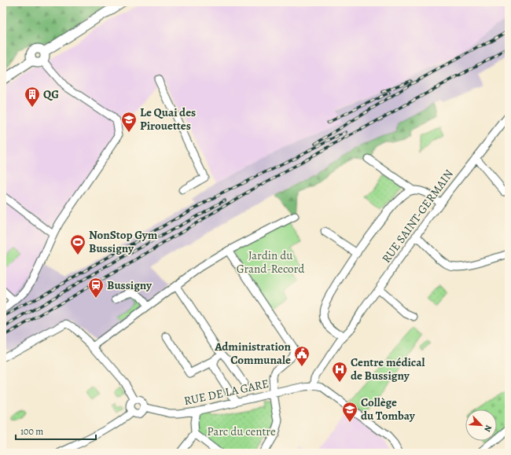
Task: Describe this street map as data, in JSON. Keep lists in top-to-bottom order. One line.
{"streets":{"street":["RUE SAINT-GERMAIN","RUE DE LA GARE"]},"crossings":[["RUE SAINT-GERMAIN","RUE DE LA GARE"]],"parks":["Jardin du Grand-Record","Parc du centre"],"places":{"building":["QG"],"school or university":["Le Quai des Pirouettes","Collège du Tombay"],"sports":["NonStop Gym Bussigny"],"station":["Bussigny"],"public building":["Administration Communale"],"hospital":["Centre médical de Bussigny"]},"scale_bar":"100 m","north":"bottom right"}
